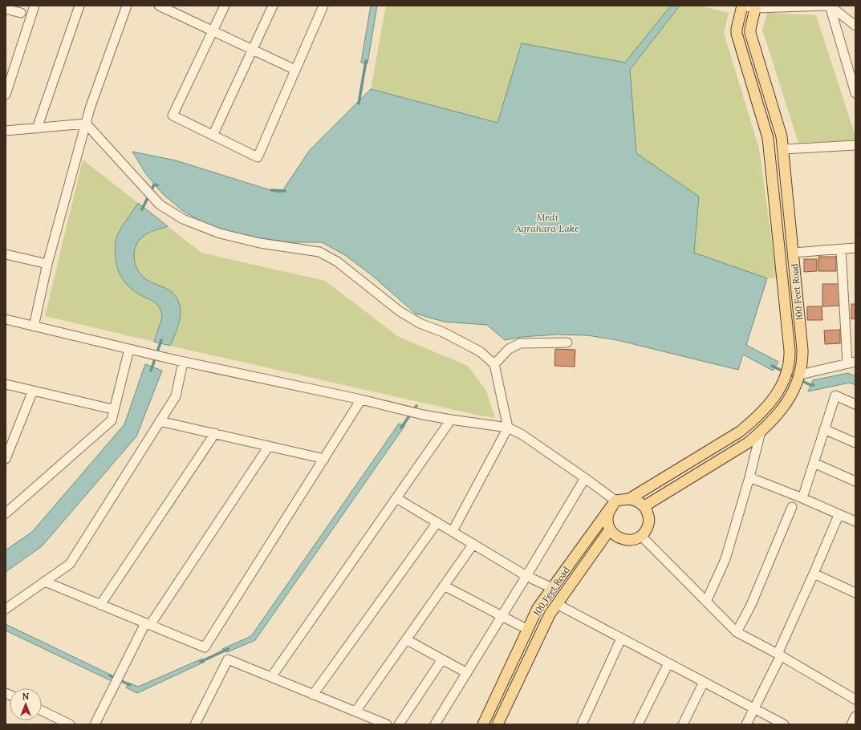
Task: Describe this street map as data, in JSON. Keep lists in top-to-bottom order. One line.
{"streets":{"main road":["100 Feet Road"]},"water":["Medi Agrahara Lake"],"north":"top"}
